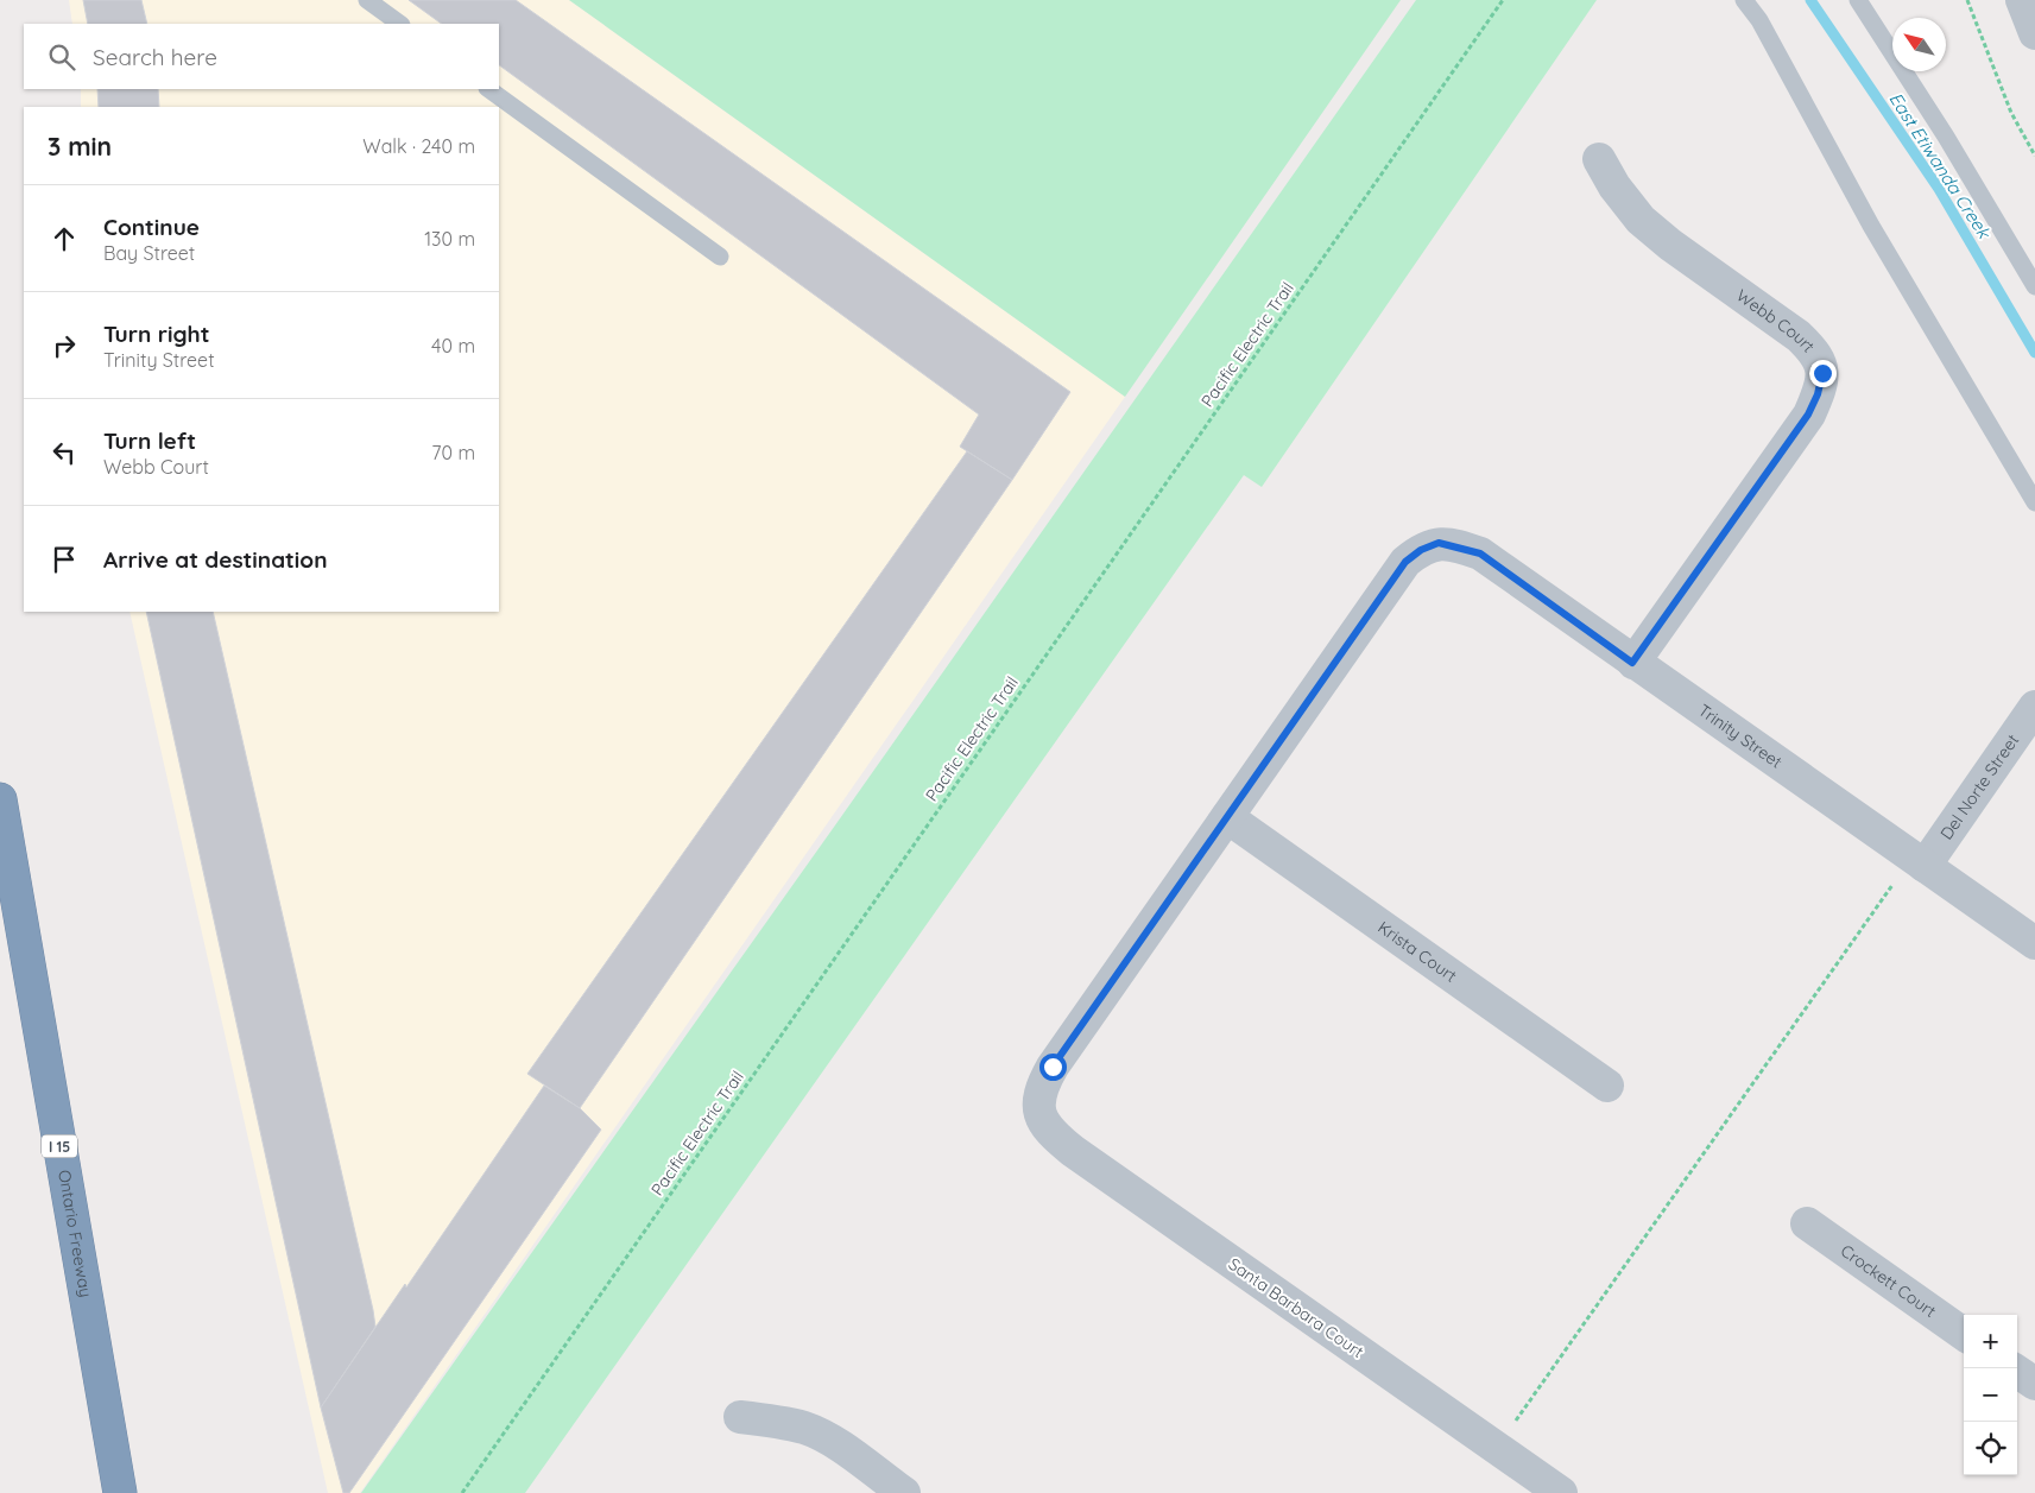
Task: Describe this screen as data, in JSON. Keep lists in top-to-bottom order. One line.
{"streets":{"highway":["I 15","Ontario Freeway"],"street":["Webb Court","Trinity Street","Del Norte Street","Krista Court","Crockett Court","Santa Barbara Court"],"path":["Pacific Electric Trail"]},"crossings":[["Webb Court","Trinity Street"],["Trinity Street","Del Norte Street"],["Trinity Street","Krista Court"],["Trinity Street","Santa Barbara Court"],["Krista Court","Santa Barbara Court"]],"water":["East Etiwanda Creek"],"north":"top left","page":{"search":"Search here","heading":["3 min","Walk · 240 m"],"list":[["Continue","Bay Street","130 m"],["Turn right","Trinity Street","40 m"],["Turn left","Webb Court","70 m"],"Arrive at destination"],"map_buttons":["+","−"]}}
